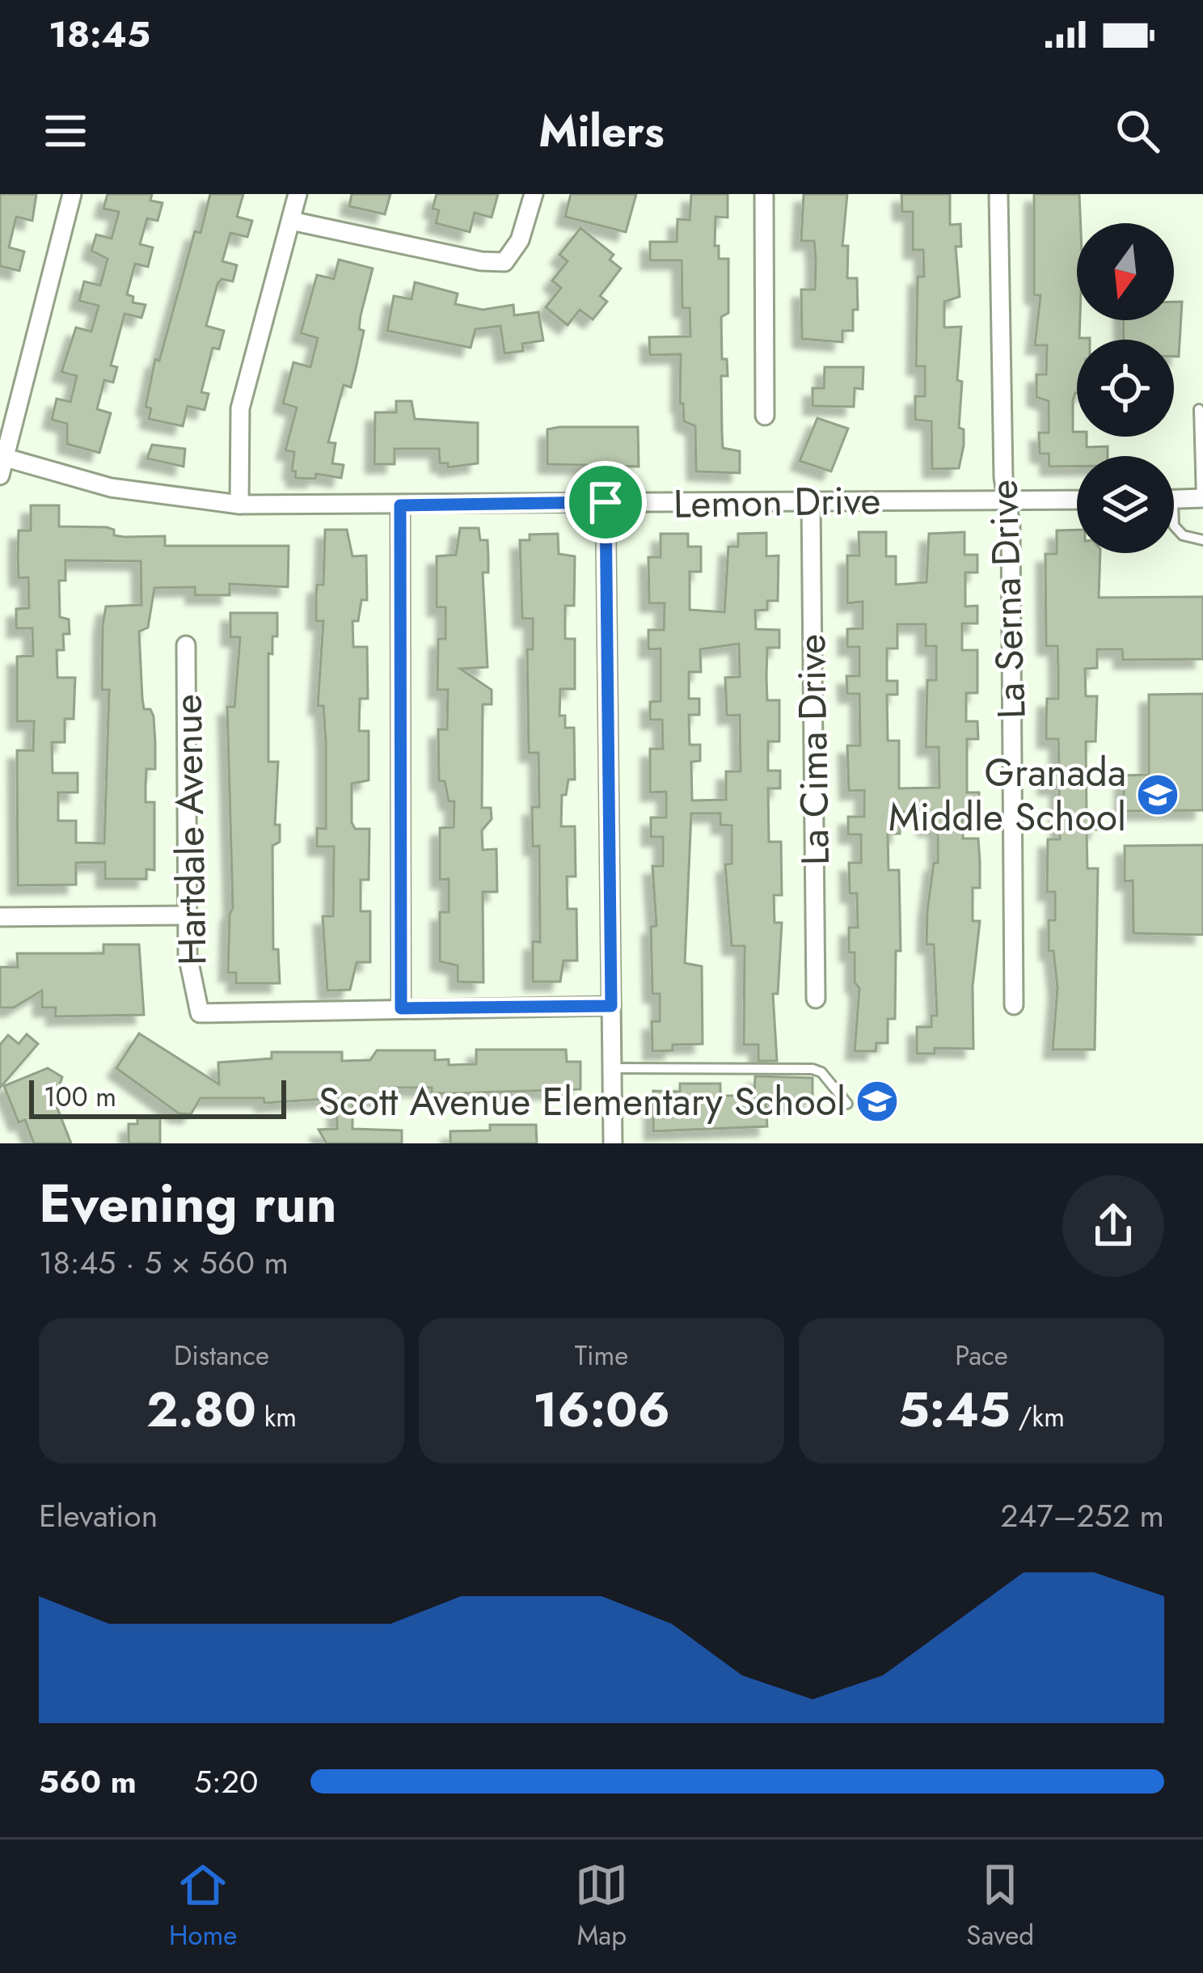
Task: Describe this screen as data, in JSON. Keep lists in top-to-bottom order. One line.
{"streets":{"street":["Lemon Drive","La Serna Drive","La Cima Drive","Hartdale Avenue"]},"crossings":[["Lemon Drive","La Serna Drive"],["Lemon Drive","La Cima Drive"]],"places":{"school or university":["Granada Middle School","Scott Avenue Elementary School"]},"scale_bar":"100 m","north":"bottom","page":{"status":"18:45","header":"Milers","scale":"100 m","heading":["Evening run","18:45 · 5 × 560 m"],"stats":[["Distance","2.80 km"],["Time","16:06"],["Pace","5:45 /km"]],"chart":["Elevation","247–252 m"],"list":[{"name":"560 m","note":"5:20"}],"tabs":["Home","Map","Saved"]}}
